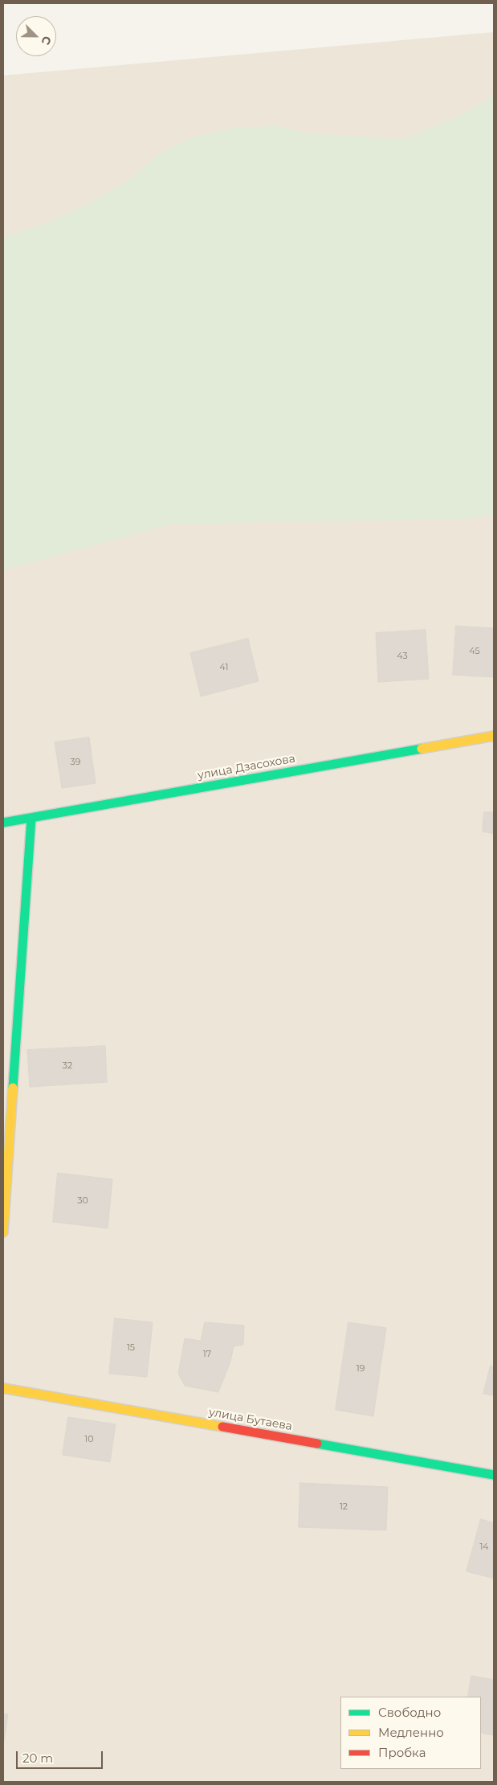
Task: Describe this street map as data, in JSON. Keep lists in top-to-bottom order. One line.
{"streets":{"street":["улица Дзасохова","улица Бутаева"]},"house_numbers":["45","43","41","39","32","30","15","17","19","10","12","14"],"legend":["Свободно","Медленно","Пробка"],"scale_bar":"20 m","north":"bottom right"}
